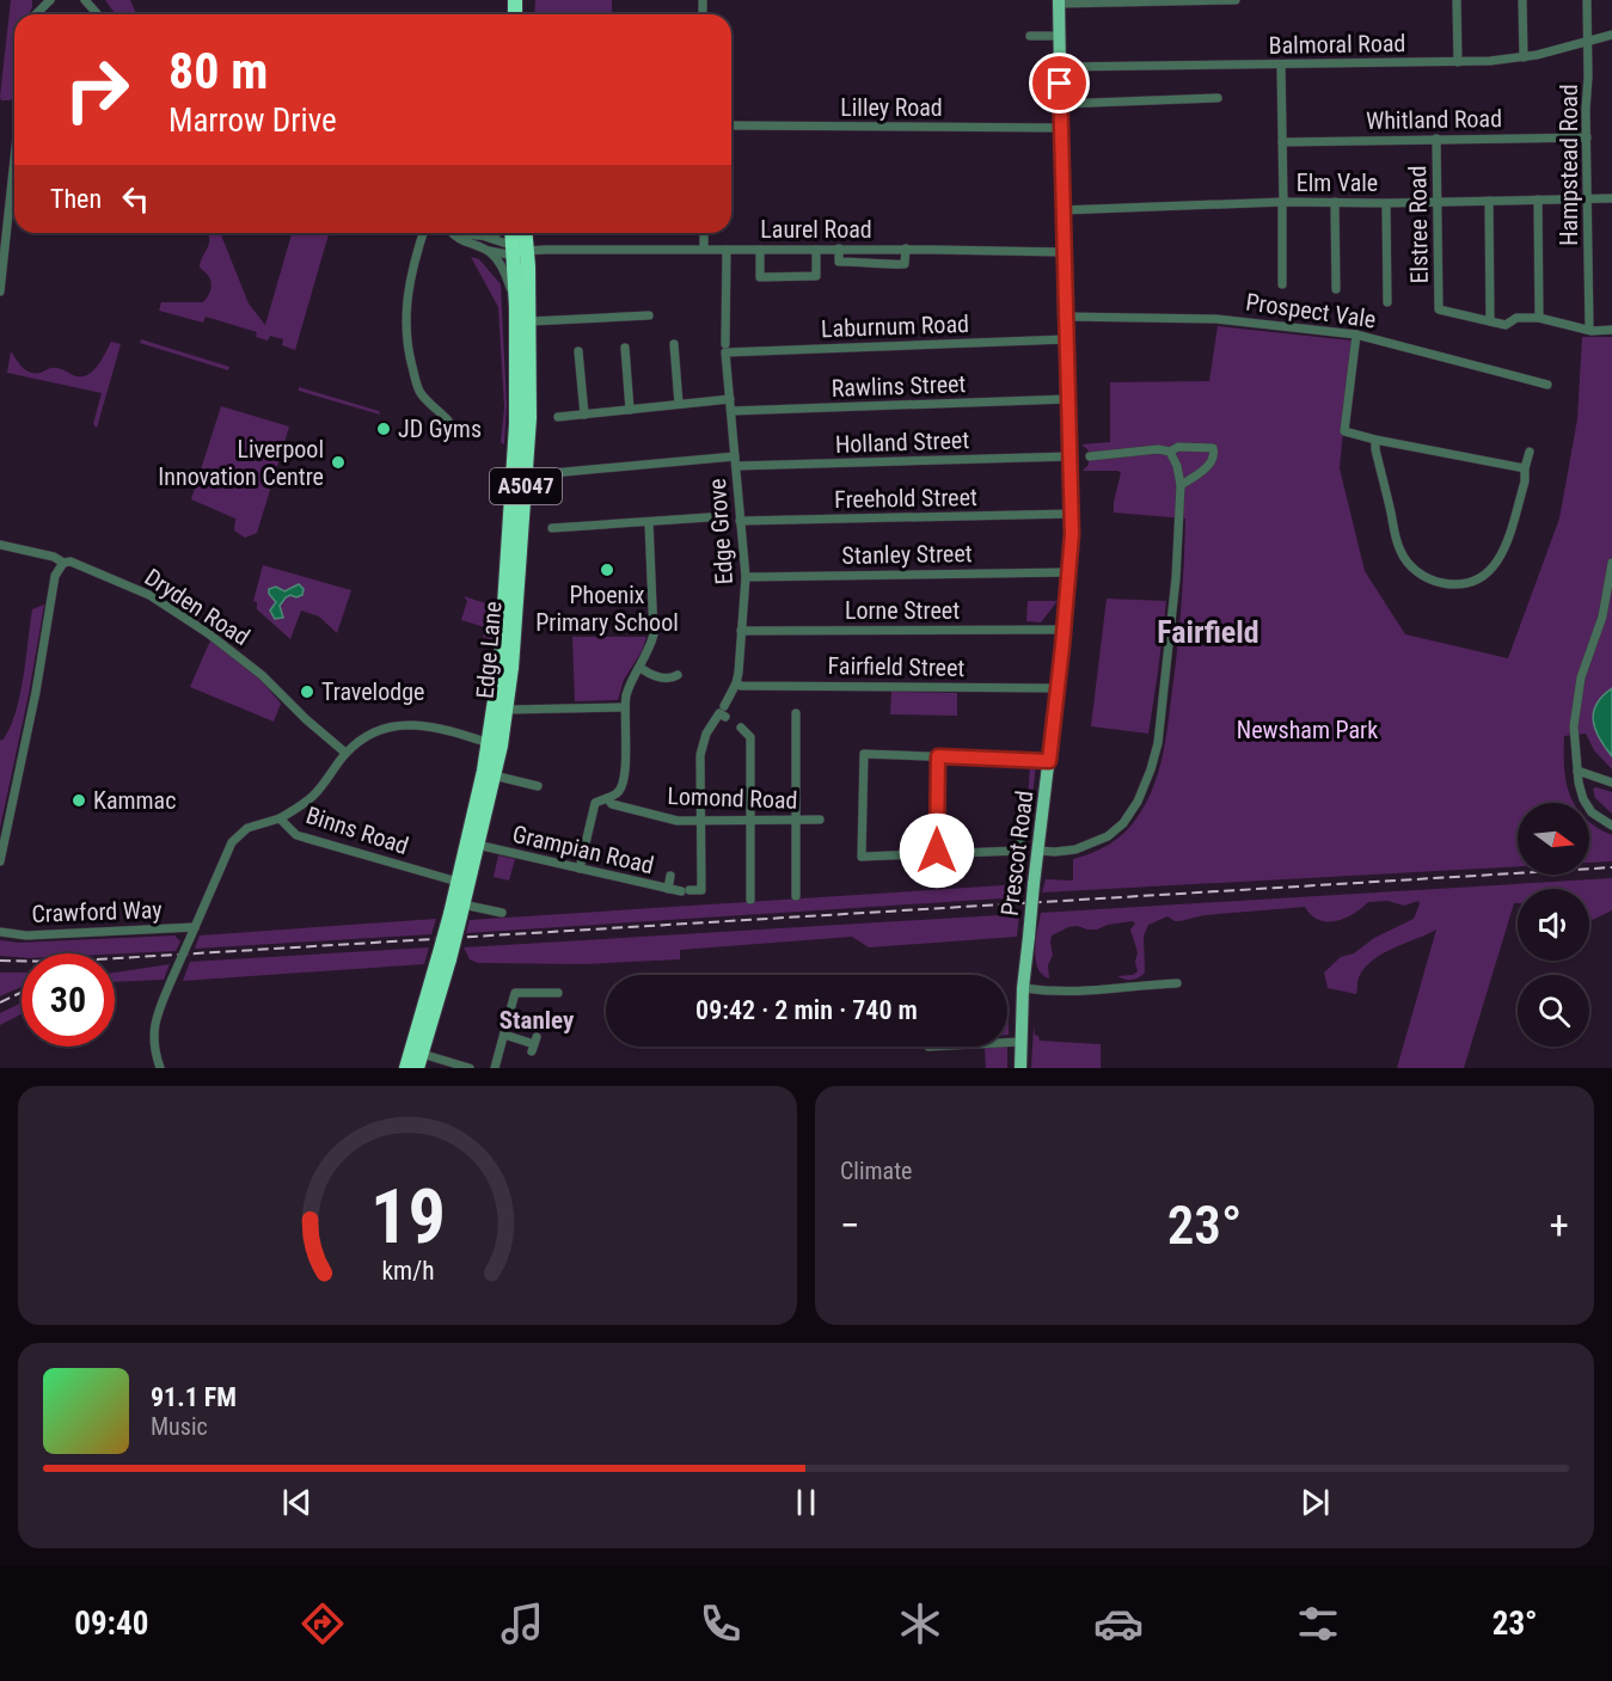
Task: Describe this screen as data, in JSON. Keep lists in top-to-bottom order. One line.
{"streets":{"highway":["A5047","Edge Lane"],"main road":["Prescot Road"],"street":["Balmoral Road","Lilley Road","Whitland Road","Hampstead Road","Elm Vale","Elstree Road","Laurel Road","Prospect Vale","Laburnum Road","Rawlins Street","Holland Street","Freehold Street","Edge Grove","Stanley Street","Dryden Road","Lorne Street","Fairfield Street","Lomond Road","Binns Road","Grampian Road","Crawford Way"]},"crossings":[["Balmoral Road","Hampstead Road"],["Balmoral Road","Prescot Road"],["Lilley Road","Prescot Road"],["Whitland Road","Hampstead Road"],["Whitland Road","Elstree Road"],["Hampstead Road","Elm Vale"],["Elm Vale","Elstree Road"],["Elm Vale","Prescot Road"],["Laurel Road","Edge Grove"],["Laurel Road","Edge Lane"],["Laurel Road","Prescot Road"],["Prospect Vale","Prescot Road"],["Laburnum Road","Edge Grove"],["Laburnum Road","Prescot Road"],["Rawlins Street","Edge Grove"],["Rawlins Street","Prescot Road"],["Holland Street","Edge Grove"],["Holland Street","Prescot Road"],["Freehold Street","Edge Grove"],["Freehold Street","Prescot Road"],["Edge Grove","Stanley Street"],["Edge Grove","Lorne Street"],["Edge Grove","Fairfield Street"],["Stanley Street","Prescot Road"],["Lorne Street","Prescot Road"],["Edge Lane","Binns Road"],["Edge Lane","Grampian Road"],["Fairfield Street","Prescot Road"],["Lomond Road","Grampian Road"],["Binns Road","Crawford Way"]],"districts":["Fairfield","Stanley"],"parks":["Newsham Park"],"places":["JD Gyms","Liverpool Innovation Centre","Phoenix Primary School","Travelodge","Kammac"],"north":"right","page":{"turn":["80 m","Marrow Drive"],"then":"Then","limit":"30","trip":"09:42 · 2 min · 740 m","tile":"Climate","heat":["−","23°","+"],"song":["91.1 FM","Music"],"tabs":["09:40","23°"],"gauge":["19","km/h"]}}
